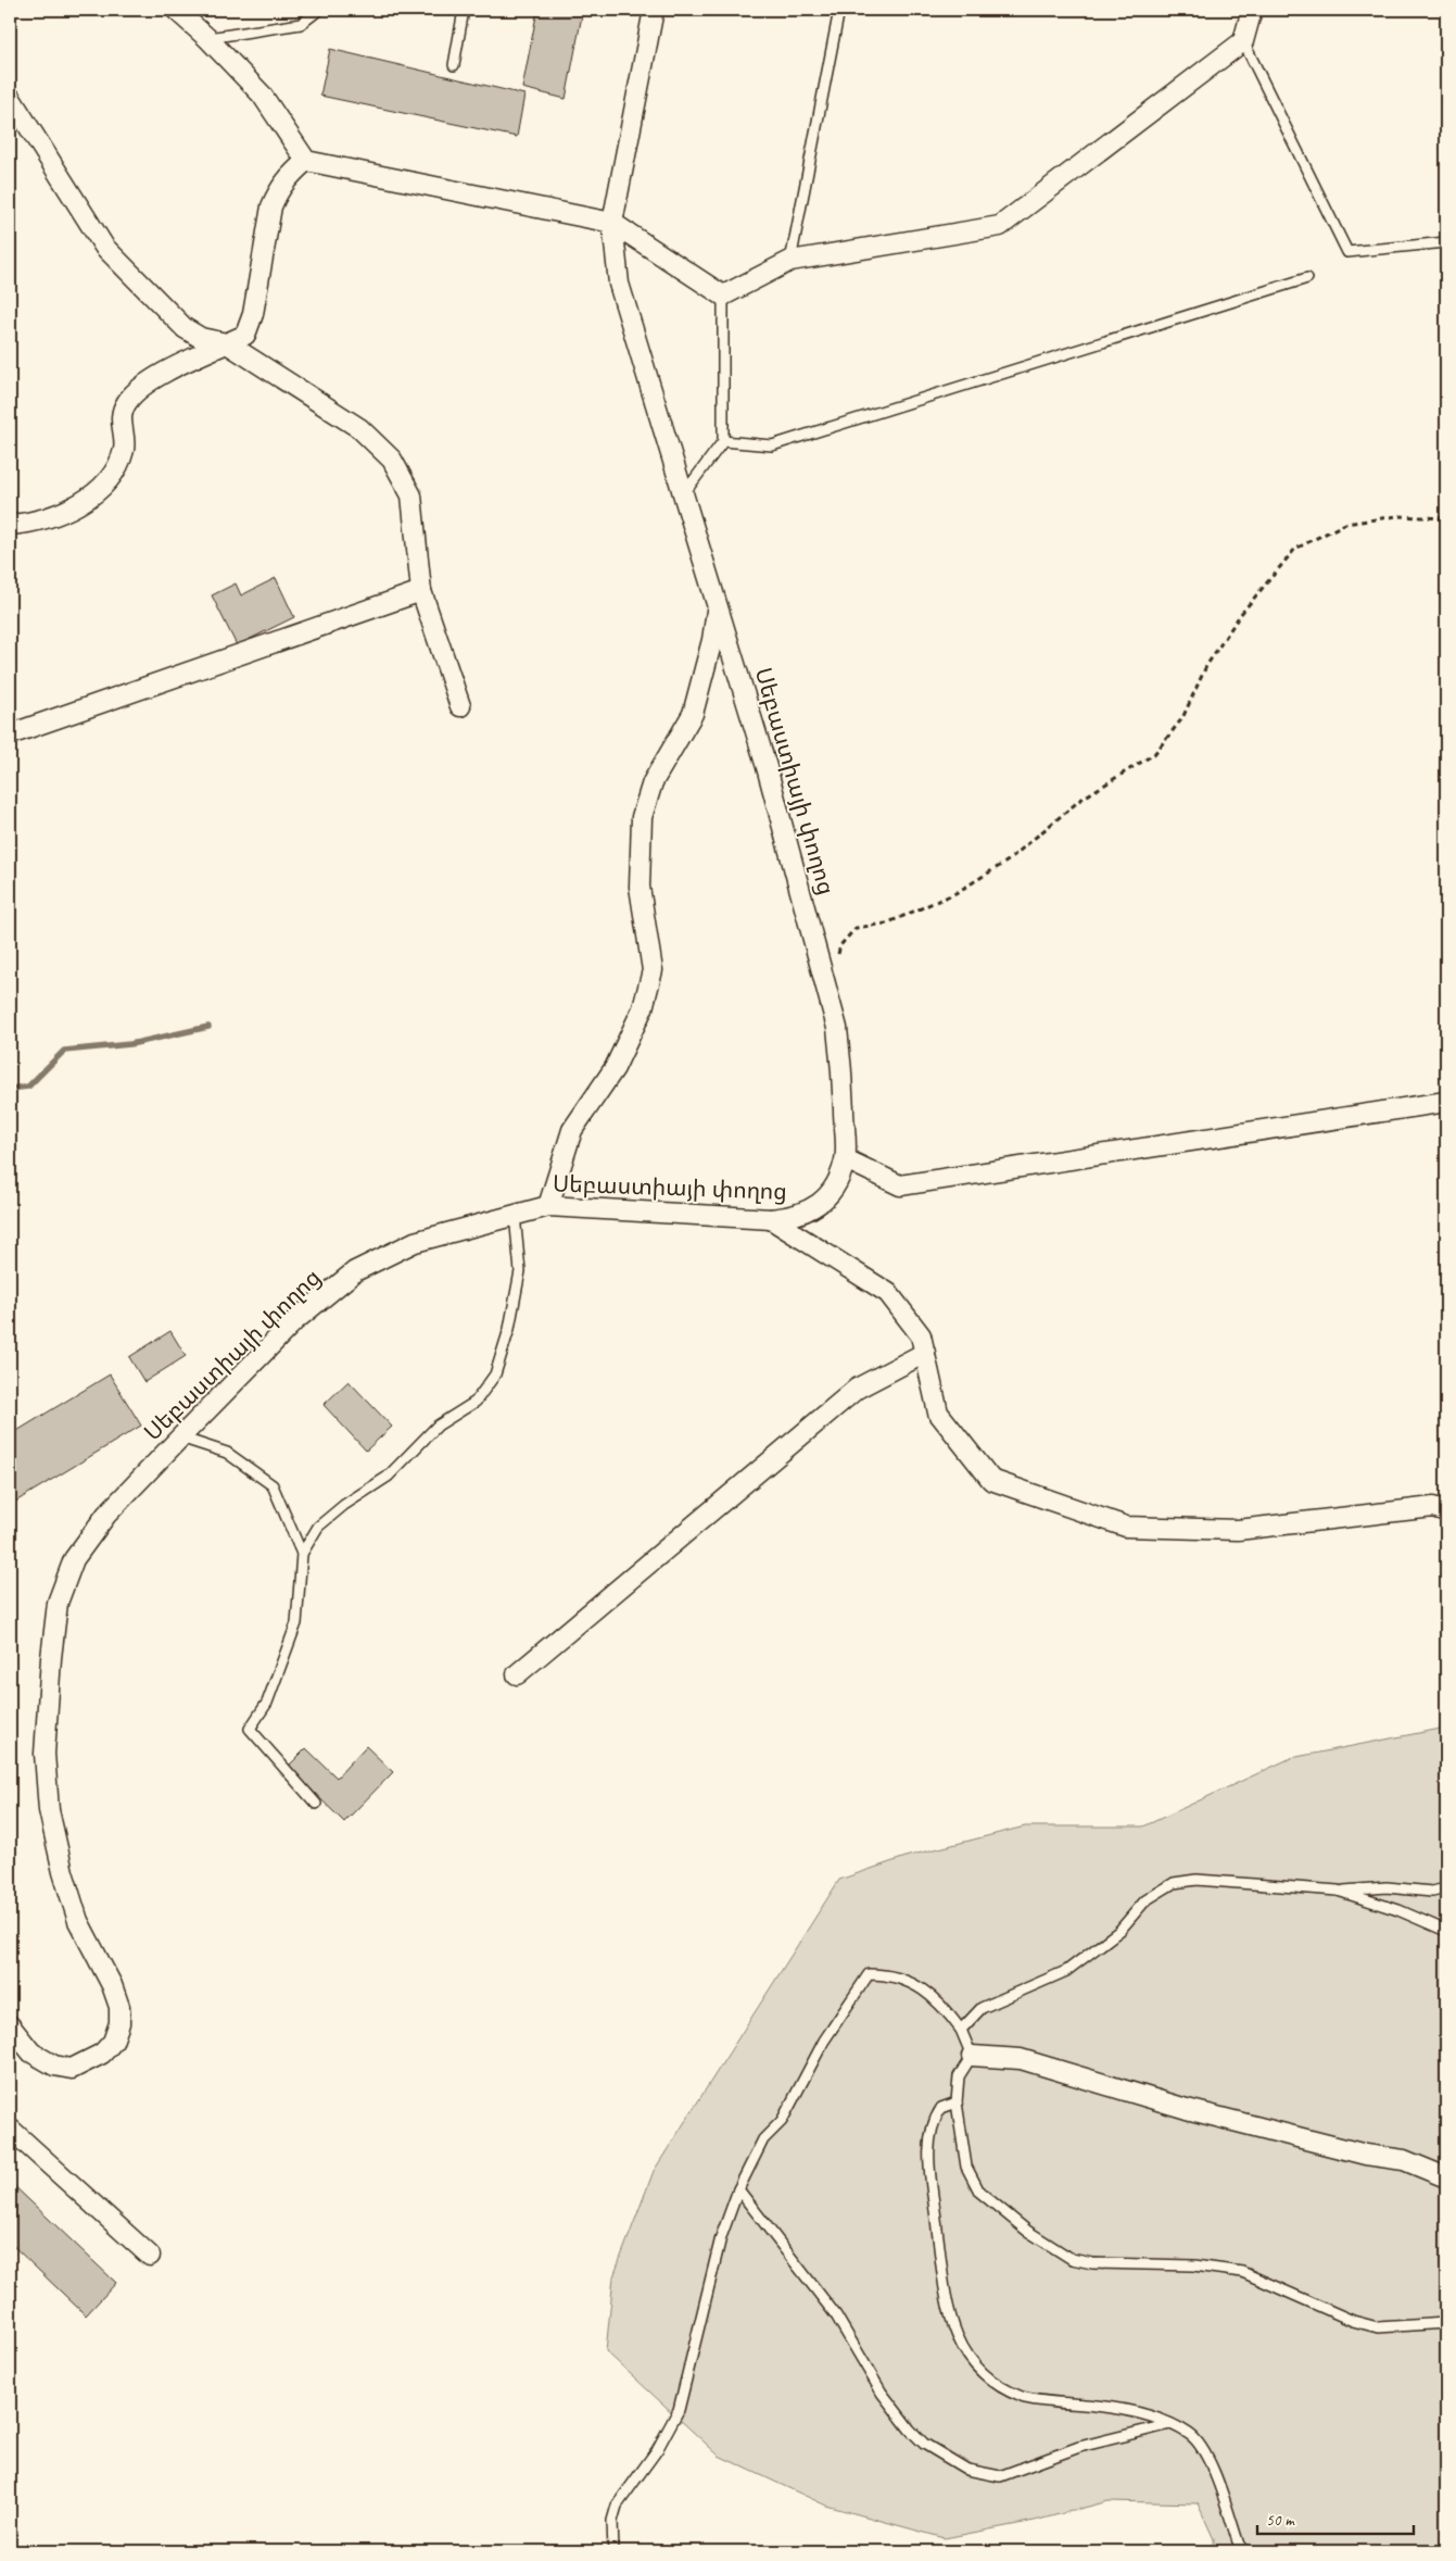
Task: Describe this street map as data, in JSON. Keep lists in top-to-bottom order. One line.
{"streets":{"street":["Սեբաստիայի փողոց"]},"scale_bar":"50 m"}
